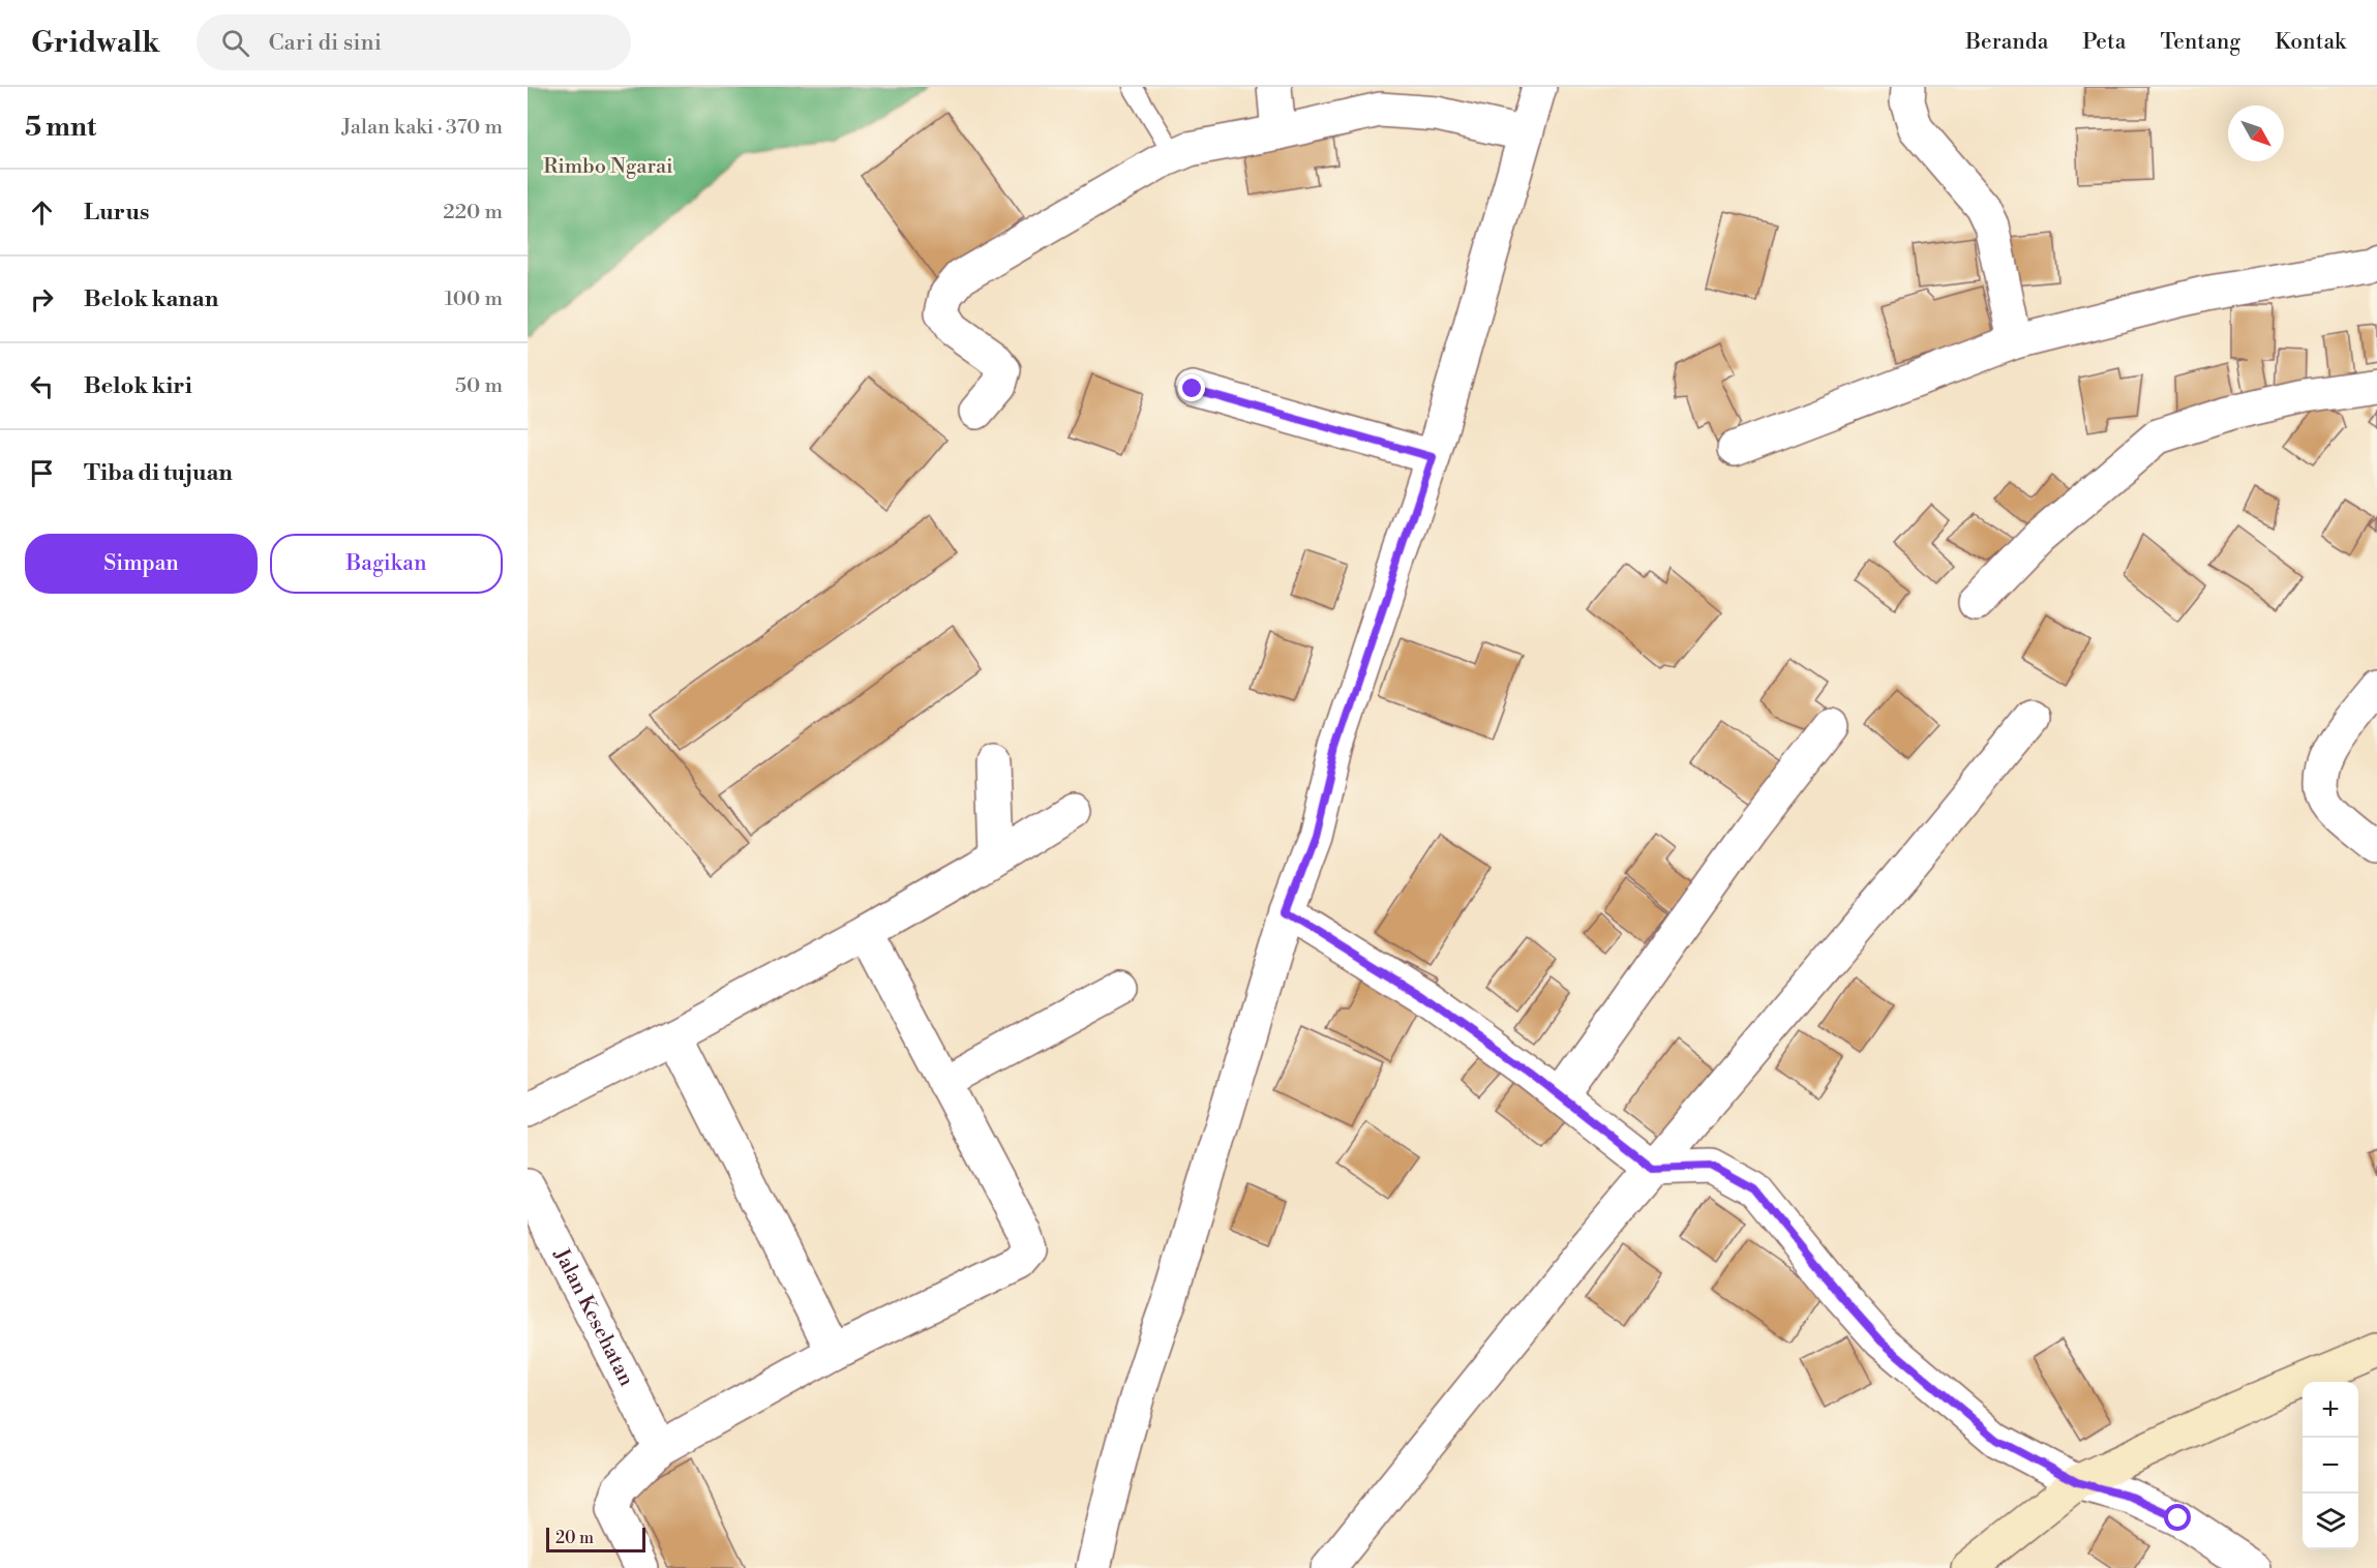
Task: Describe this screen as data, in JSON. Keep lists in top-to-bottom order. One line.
{"streets":{"street":["Jalan Kesehatan"]},"parks":["Rimbo Ngarai"],"scale_bar":"20 m","north":"bottom right","page":{"header":"Gridwalk","search":"Cari di sini","nav":["Beranda","Peta","Tentang","Kontak"],"heading":["5 mnt","Jalan kaki · 370 m"],"list":[["Lurus","220 m"],["Belok kanan","100 m"],["Belok kiri","50 m"],"Tiba di tujuan"],"buttons":["Simpan","Bagikan"],"map_buttons":["+","−"],"scale":"20 m"}}
